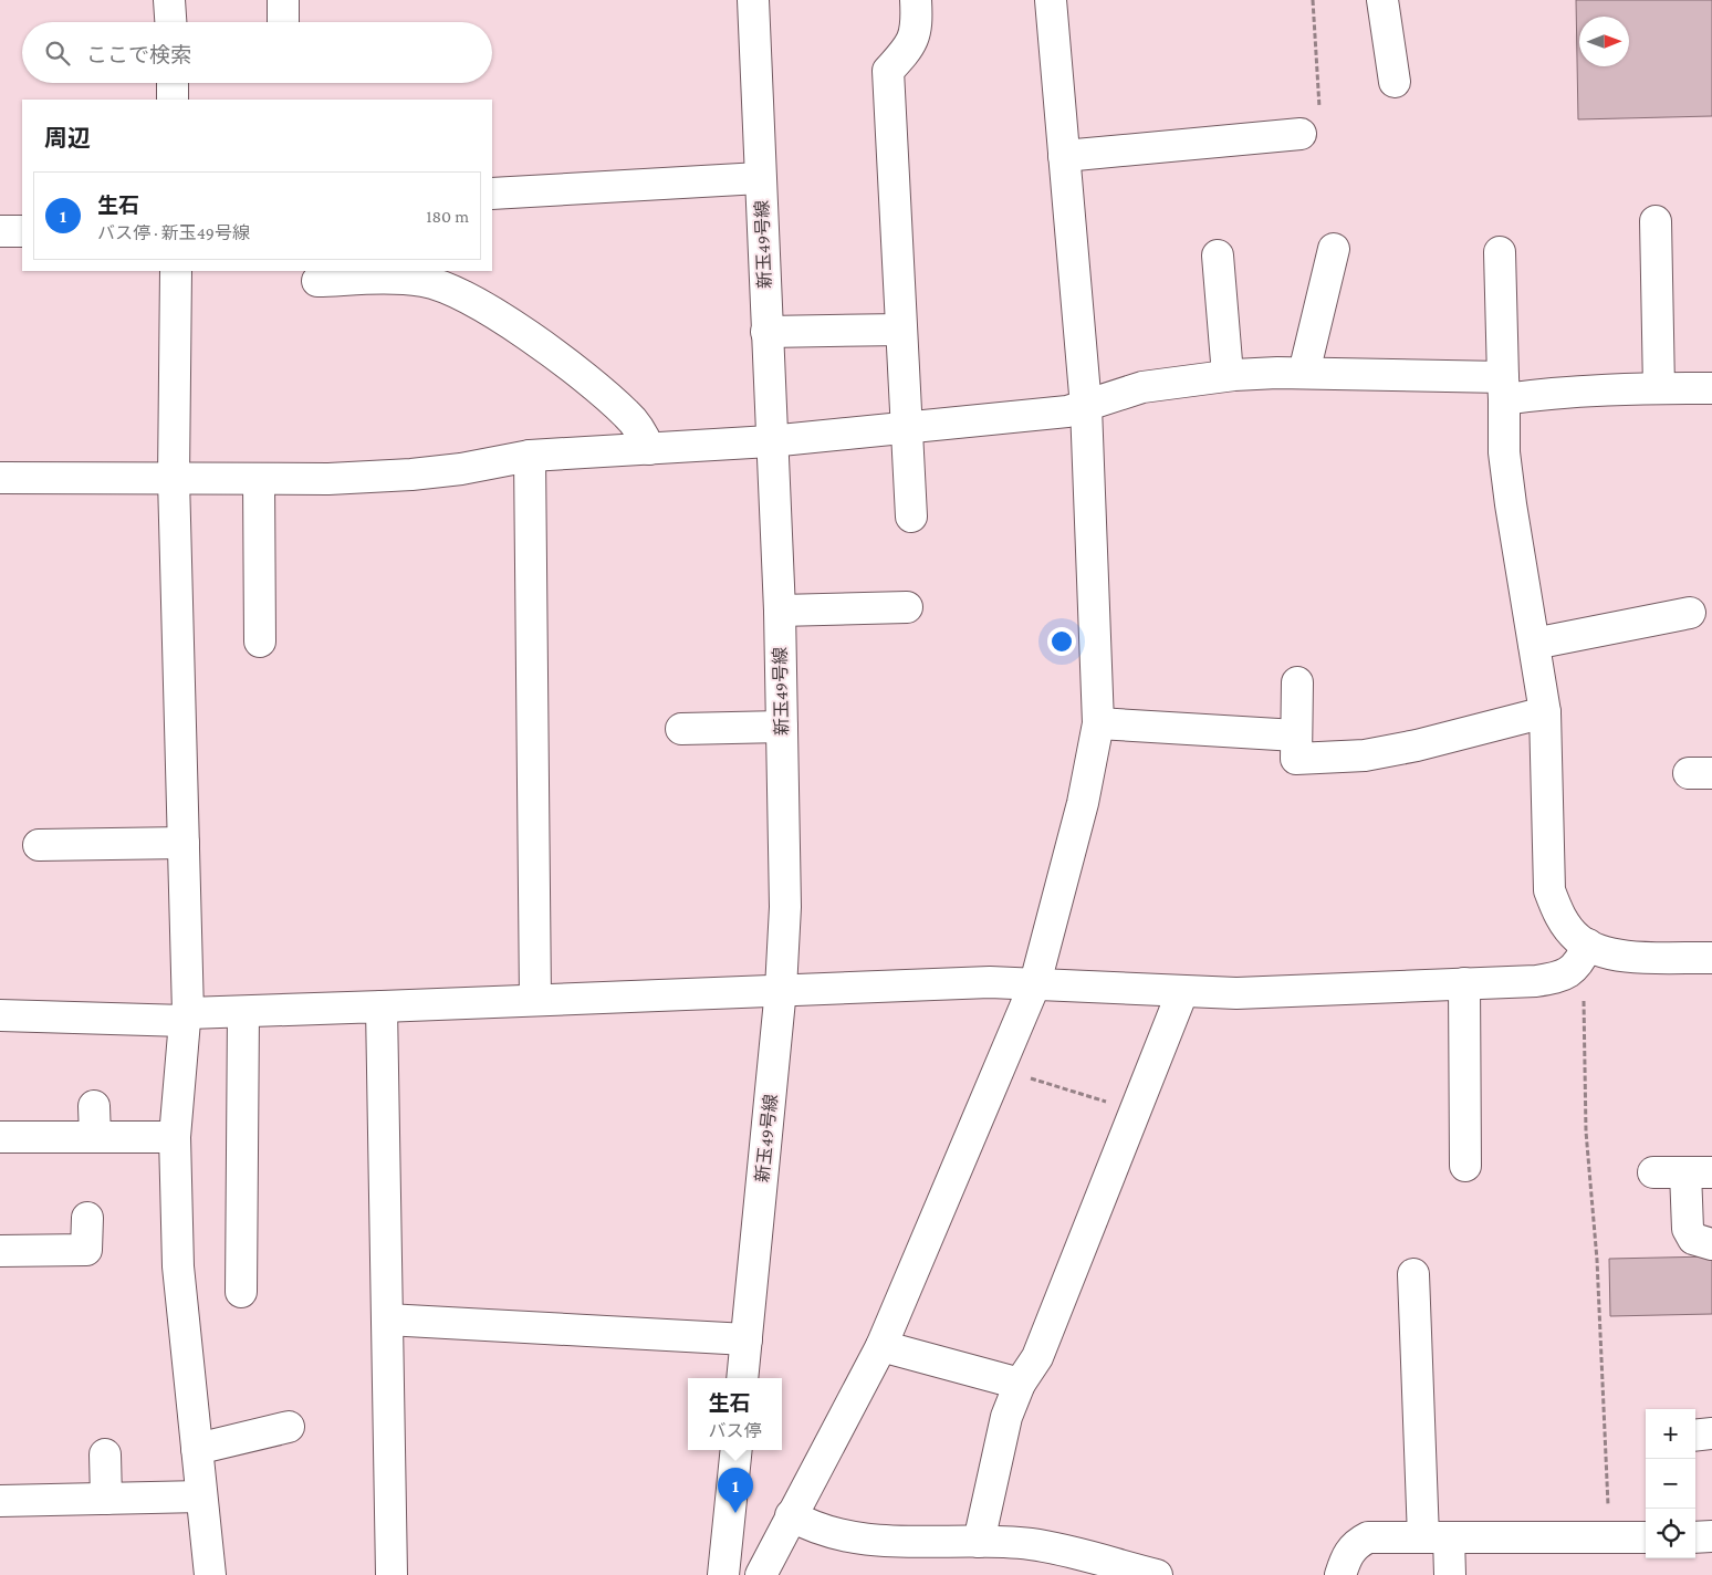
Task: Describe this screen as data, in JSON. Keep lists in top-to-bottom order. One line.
{"streets":{"street":["新玉49号線"]},"north":"right","page":{"search":"ここで検索","heading":"周辺","list":[{"mark":"1","name":"生石","note":"バス停 · 新玉49号線","value":"180 m"}],"popup":["生石","バス停"],"map_buttons":["+","−"],"pins":"1"}}
